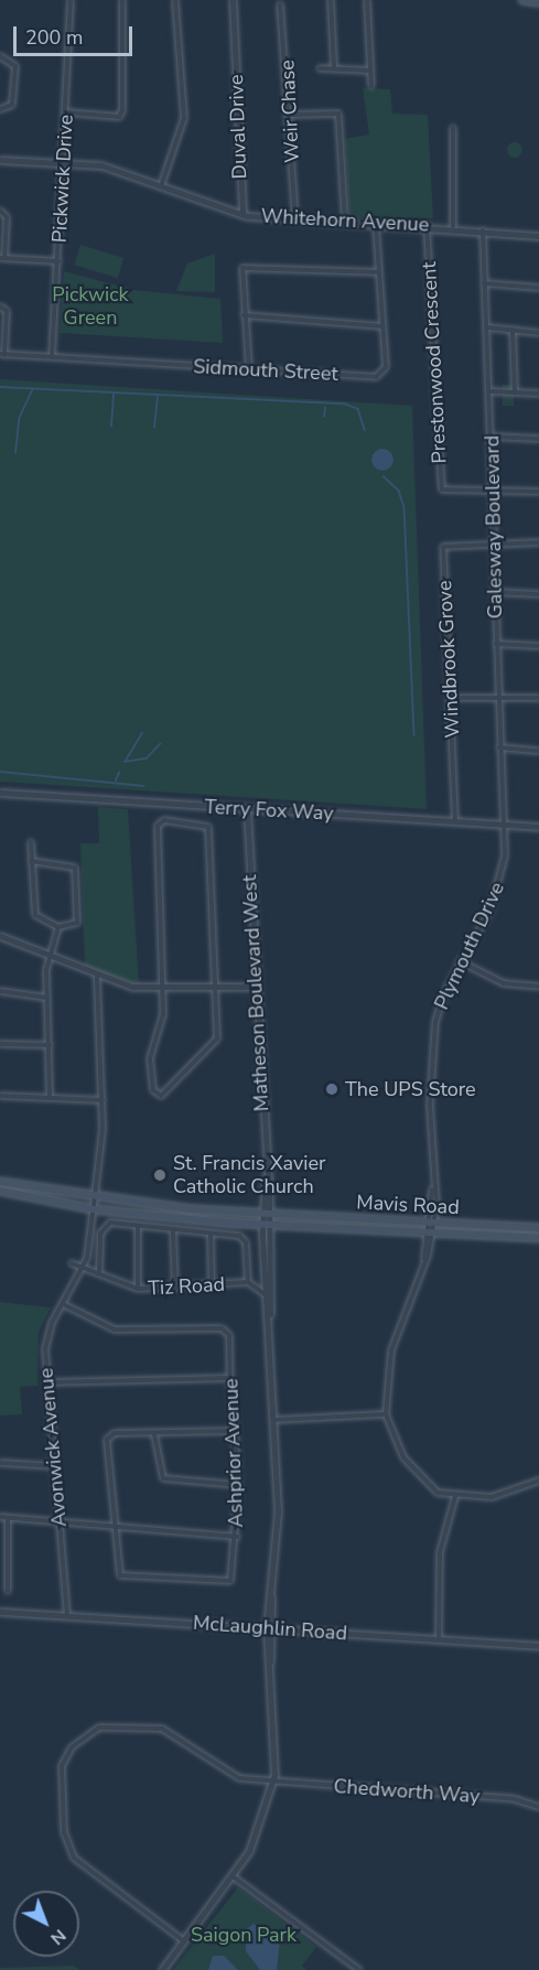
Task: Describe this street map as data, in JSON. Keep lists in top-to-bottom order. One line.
{"streets":{"main road":["Mavis Road"],"street":["Weir Chase","Duval Drive","Pickwick Drive","Whitehorn Avenue","Prestonwood Crescent","Sidmouth Street","Galesway Boulevard","Windbrook Grove","Terry Fox Way","Plymouth Drive","Matheson Boulevard West","Tiz Road","Avonwick Avenue","Ashprior Avenue","McLaughlin Road","Chedworth Way"]},"crossings":[["Weir Chase","Whitehorn Avenue"],["Duval Drive","Whitehorn Avenue"],["Pickwick Drive","Whitehorn Avenue"],["Pickwick Drive","Sidmouth Street"],["Whitehorn Avenue","Prestonwood Crescent"],["Whitehorn Avenue","Sidmouth Street"],["Whitehorn Avenue","Galesway Boulevard"],["Prestonwood Crescent","Galesway Boulevard"],["Galesway Boulevard","Windbrook Grove"],["Galesway Boulevard","Terry Fox Way"],["Galesway Boulevard","Plymouth Drive"],["Windbrook Grove","Terry Fox Way"],["Terry Fox Way","Plymouth Drive"],["Terry Fox Way","Matheson Boulevard West"],["Plymouth Drive","Mavis Road"],["Matheson Boulevard West","Mavis Road"],["Matheson Boulevard West","McLaughlin Road"],["Matheson Boulevard West","Chedworth Way"],["Mavis Road","Avonwick Avenue"],["Tiz Road","Avonwick Avenue"],["Avonwick Avenue","Ashprior Avenue"],["Avonwick Avenue","McLaughlin Road"]],"parks":["Pickwick Green","Saigon Park"],"places":["The UPS Store","St. Francis Xavier Catholic Church"],"scale_bar":"200 m","north":"bottom right"}
